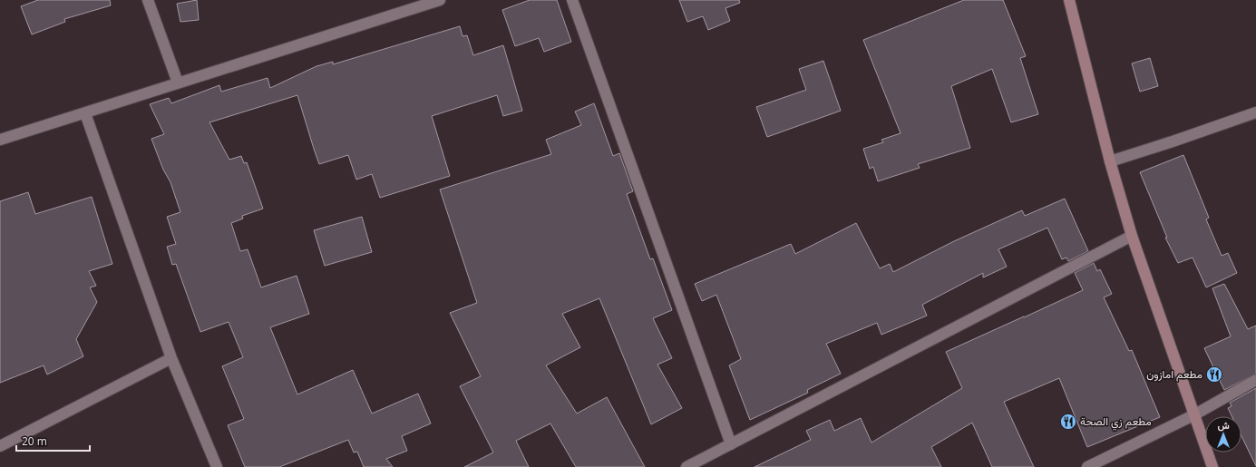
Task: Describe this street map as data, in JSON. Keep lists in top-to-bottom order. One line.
{"places":{"restaurant":["مطعم امازون","مطعم زي الصحة"]},"scale_bar":"20 m","north":"top"}
